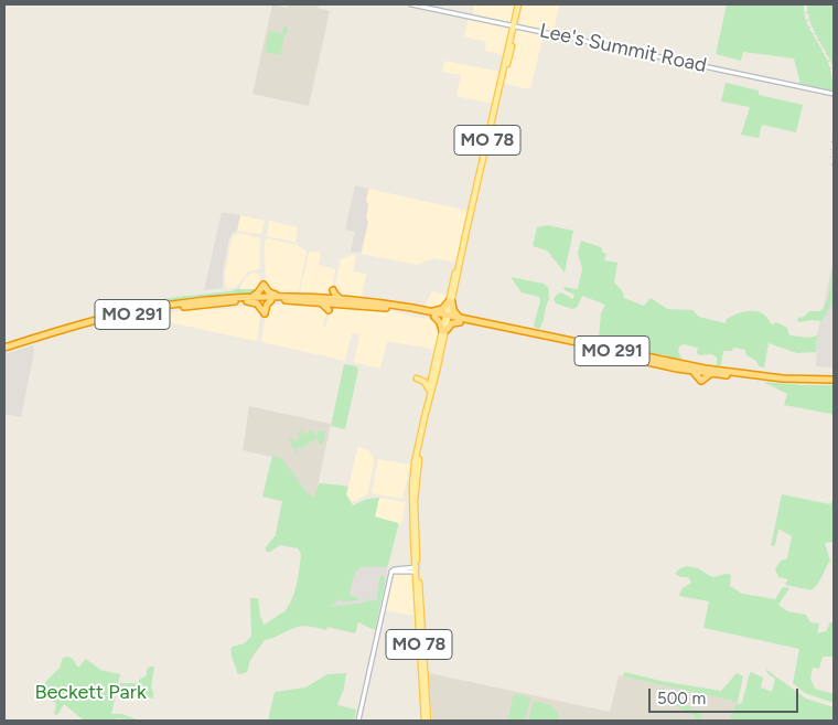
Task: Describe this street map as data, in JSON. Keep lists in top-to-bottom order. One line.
{"streets":{"highway":["MO 291"],"main road":["Lee's Summit Road","MO 78"]},"crossings":[["Lee's Summit Road","MO 78"],["MO 78","MO 291"]],"parks":["Beckett Park"],"scale_bar":"500 m"}
